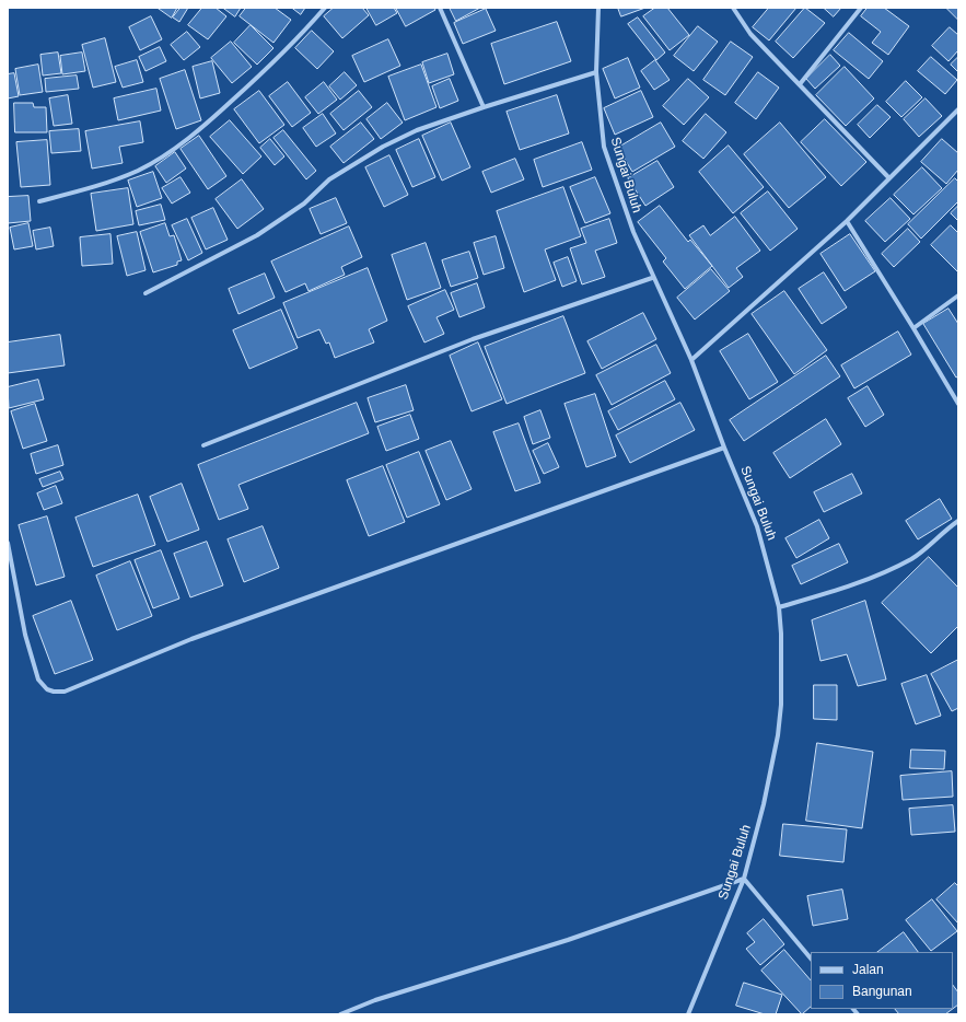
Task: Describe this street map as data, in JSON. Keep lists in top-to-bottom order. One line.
{"streets":{"street":["Sungai Buluh"]},"legend":["Jalan","Bangunan"]}
